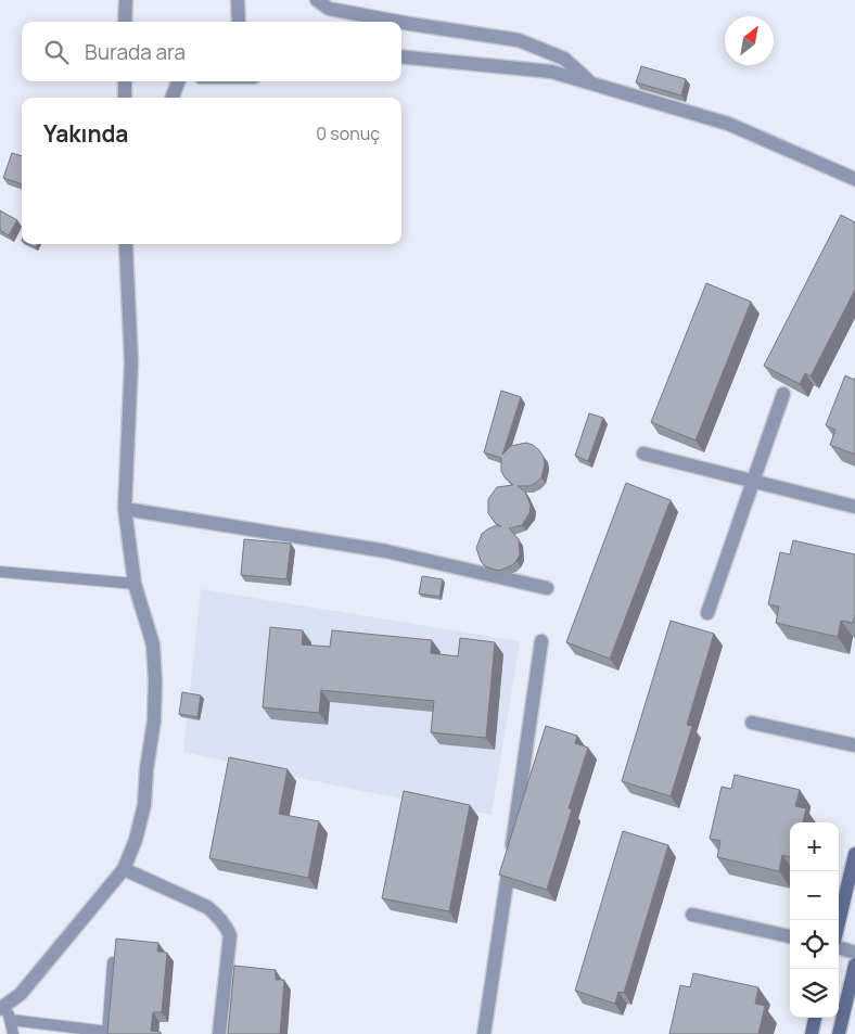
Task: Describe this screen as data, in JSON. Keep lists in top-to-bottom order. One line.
{"north":"top right","page":{"search":"Burada ara","heading":["Yakında","0 sonuç"],"map_buttons":["+","−"]}}
